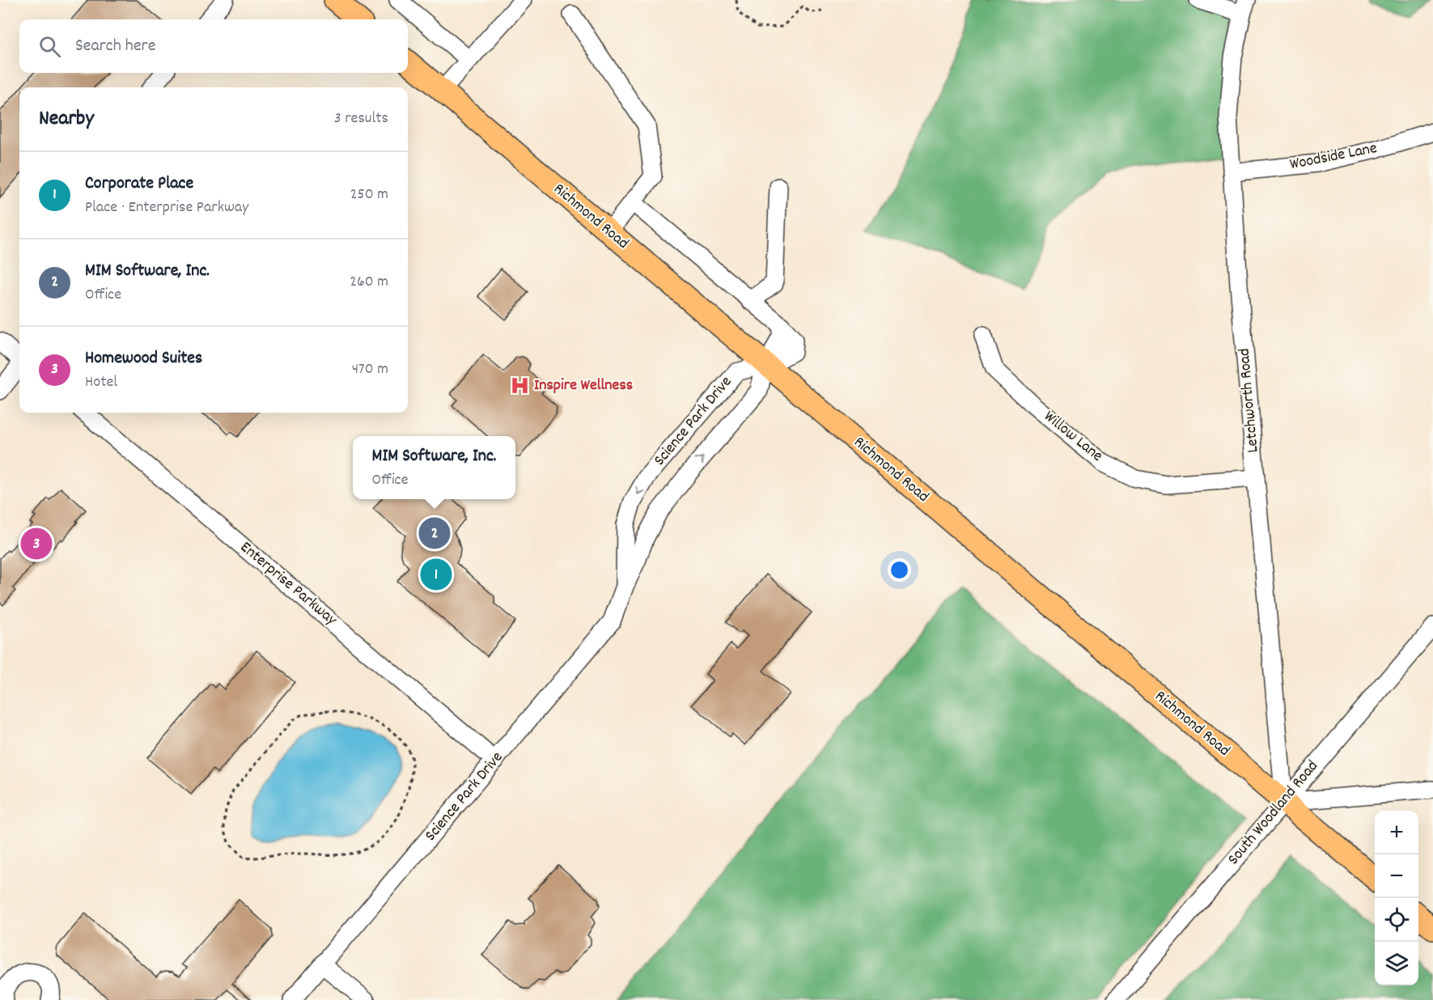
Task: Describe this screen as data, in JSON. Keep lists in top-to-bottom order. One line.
{"streets":{"main road":["Richmond Road"],"street":["Woodside Lane","Letchworth Road","Science Park Drive","Willow Lane","Enterprise Parkway","South Woodland Road"]},"crossings":[["Woodside Lane","Letchworth Road"],["Richmond Road","Letchworth Road"],["Richmond Road","Science Park Drive"],["Richmond Road","South Woodland Road"],["Letchworth Road","Willow Lane"],["Letchworth Road","South Woodland Road"],["Science Park Drive","Enterprise Parkway"]],"places":{"hospital":["Inspire Wellness"]},"page":{"search":"Search here","heading":["Nearby","3 results"],"list":[{"mark":"1","name":"Corporate Place","note":"Place · Enterprise Parkway","value":"250 m"},{"mark":"2","name":"MIM Software, Inc.","note":"Office","value":"260 m"},{"mark":"3","name":"Homewood Suites","note":"Hotel","value":"470 m"}],"popup":["MIM Software, Inc.","Office"],"pins":["2","3","1"],"map_buttons":["+","−"]}}
